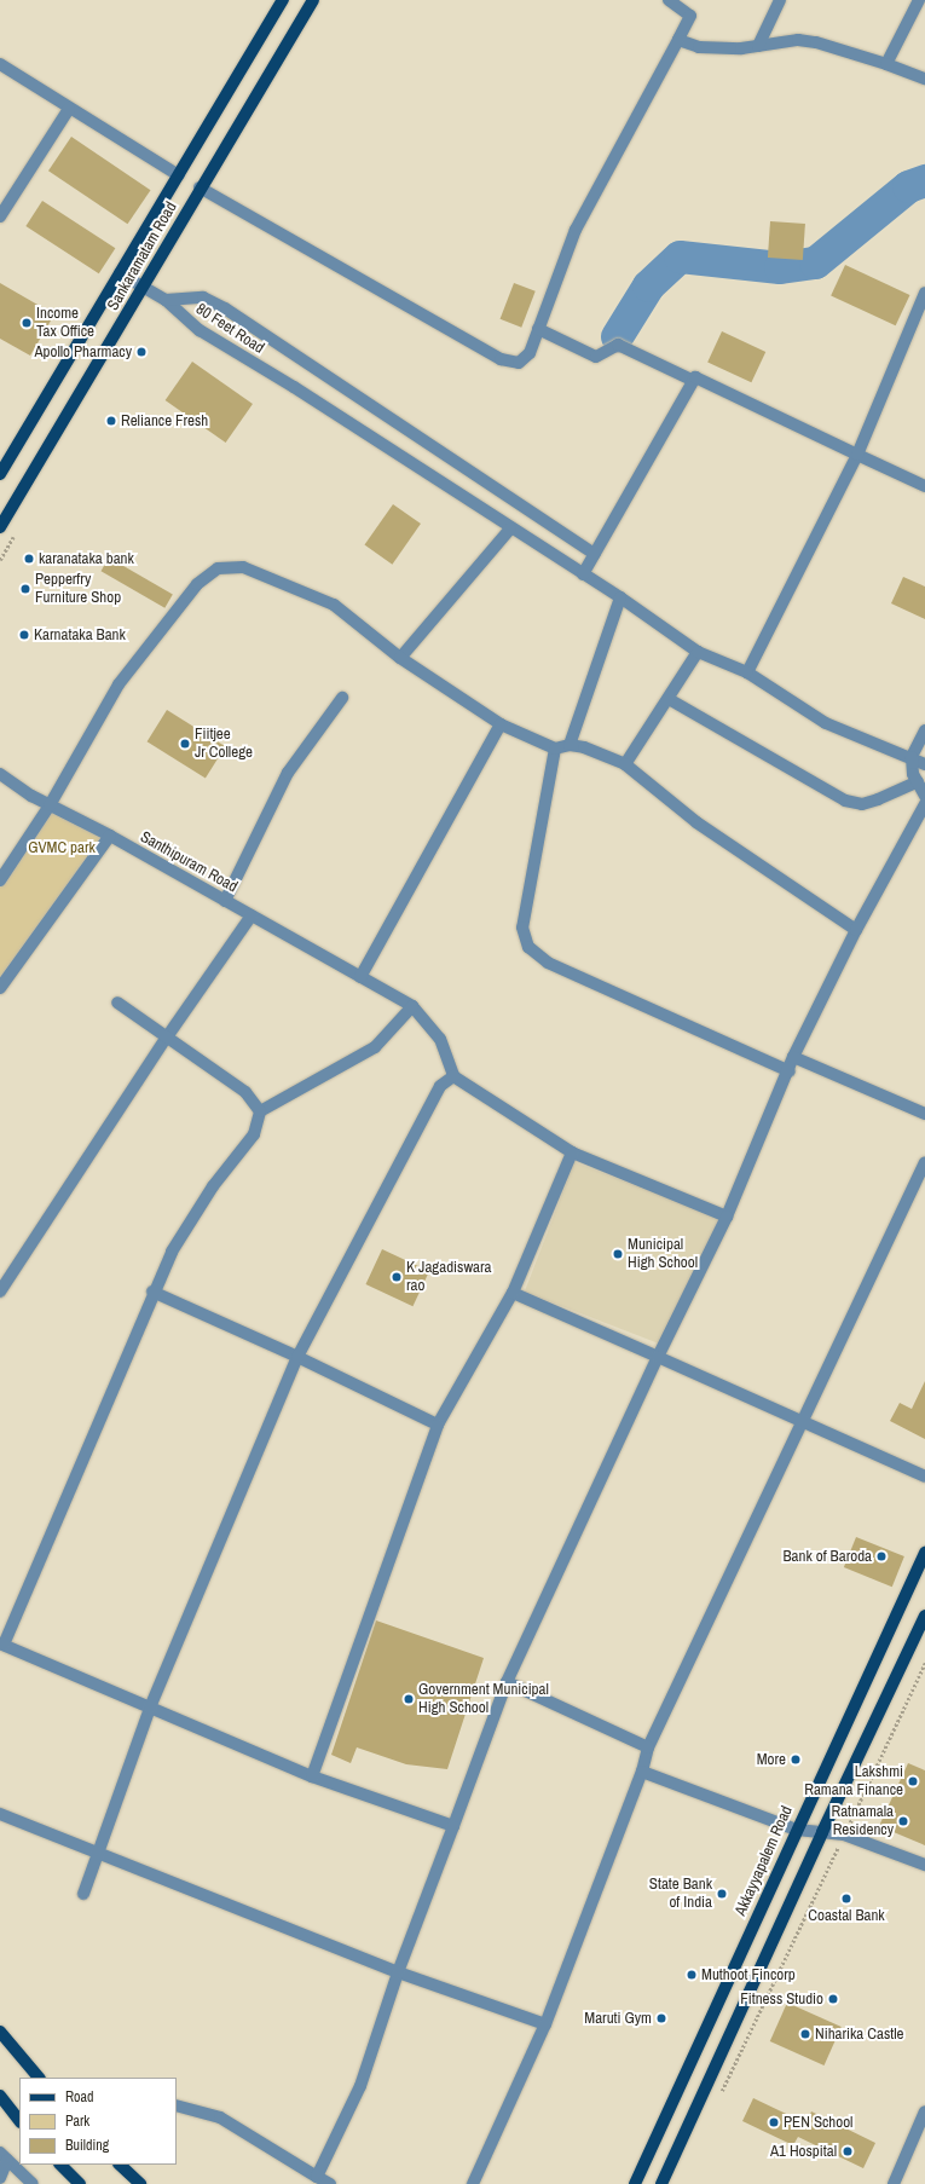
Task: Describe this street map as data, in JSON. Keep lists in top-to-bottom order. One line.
{"streets":{"main road":["Sankaramatam Road","Akkayyapalem Road"],"street":["80 Feet Road","Santhipuram Road"]},"parks":["GVMC park"],"places":["Income Tax Office","Apollo Pharmacy","Reliance Fresh","karanataka bank","Pepperfry Furniture Shop","Karnataka Bank","Fiitjee Jr College","Municipal High School","K Jagadiswara rao","Bank of Baroda","Government Municipal High School","More","Lakshmi Ramana Finance","Ratnamala Residency","State Bank of India","Coastal Bank","Muthoot Fincorp","Fitness Studio","Maruti Gym","Niharika Castle","PEN School","A1 Hospital"],"legend":["Road","Park","Building"]}
